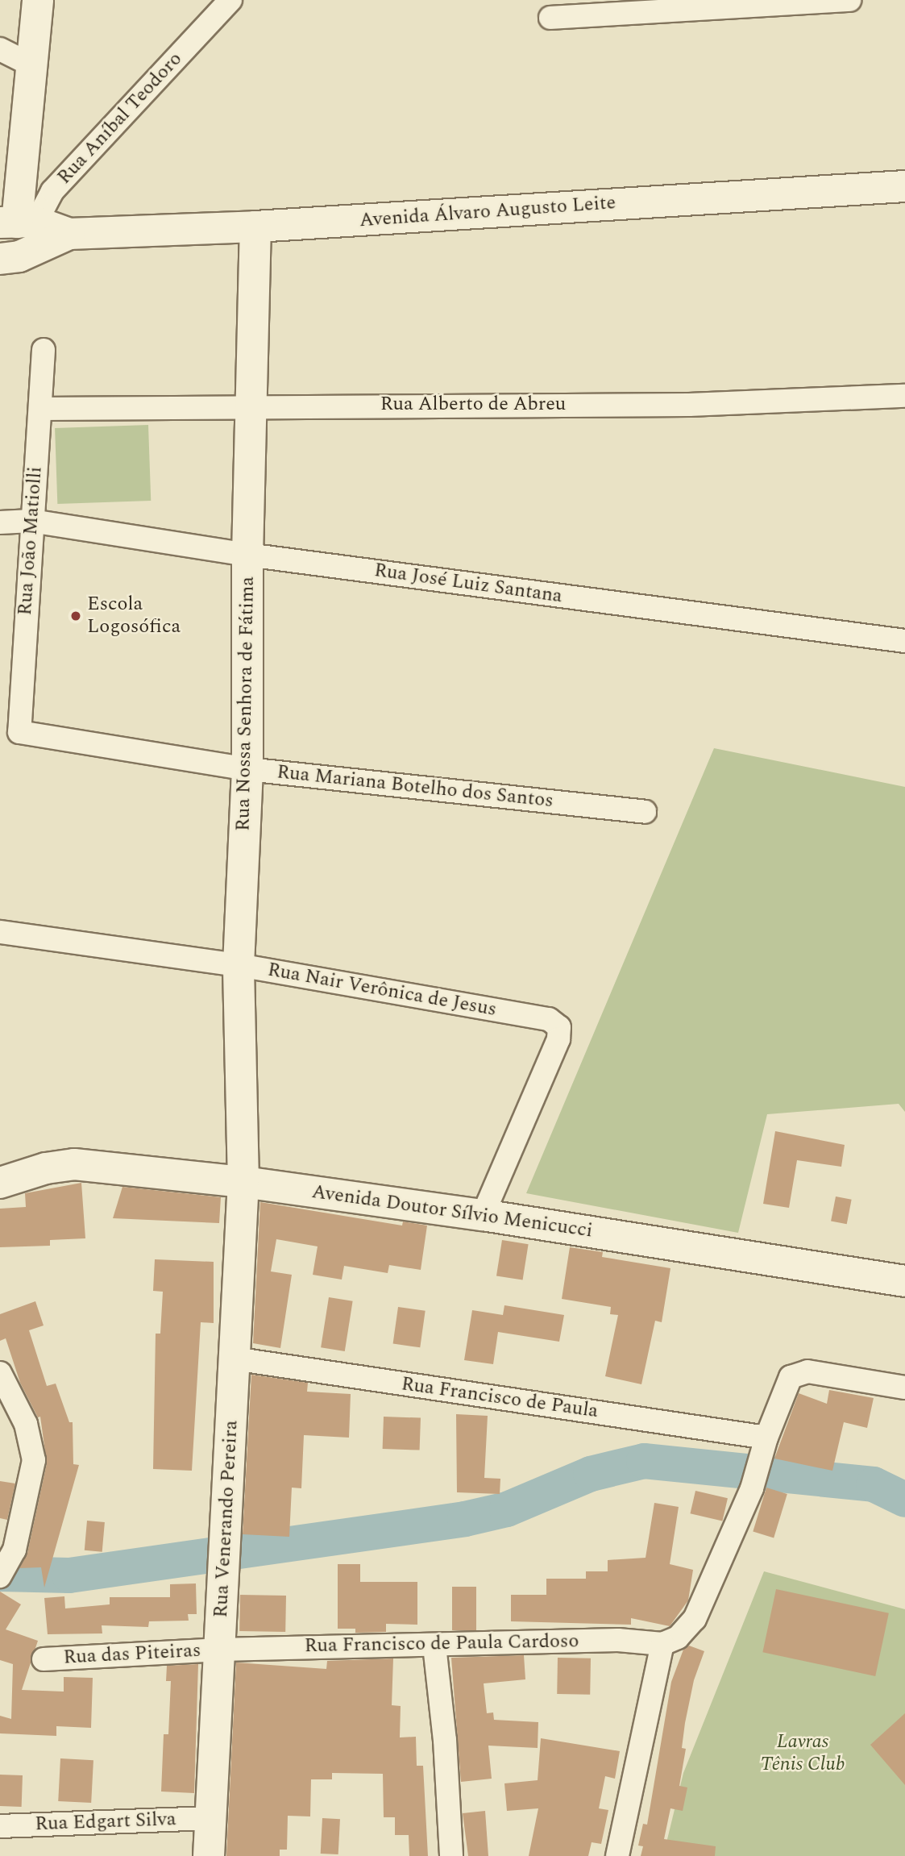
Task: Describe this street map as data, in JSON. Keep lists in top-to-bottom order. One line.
{"streets":{"street":["Rua Aníbal Teodoro","Avenida Álvaro Augusto Leite","Rua Alberto de Abreu","Rua João Matiolli","Rua José Luiz Santana","Rua Nossa Senhora de Fátima","Rua Mariana Botelho dos Santos","Rua Nair Verônica de Jesus","Avenida Doutor Sílvio Menicucci","Rua Francisco de Paula","Rua Venerando Pereira","Rua Francisco de Paula Cardoso","Rua das Piteiras","Rua Edgart Silva"]},"crossings":[["Rua Aníbal Teodoro","Avenida Álvaro Augusto Leite"],["Avenida Álvaro Augusto Leite","Rua Nossa Senhora de Fátima"],["Rua Alberto de Abreu","Rua João Matiolli"],["Rua Alberto de Abreu","Rua Nossa Senhora de Fátima"],["Rua João Matiolli","Rua José Luiz Santana"],["Rua João Matiolli","Rua Mariana Botelho dos Santos"],["Rua José Luiz Santana","Rua Nossa Senhora de Fátima"],["Rua Nossa Senhora de Fátima","Rua Mariana Botelho dos Santos"],["Rua Nossa Senhora de Fátima","Rua Nair Verônica de Jesus"],["Rua Nossa Senhora de Fátima","Avenida Doutor Sílvio Menicucci"],["Rua Nossa Senhora de Fátima","Rua Venerando Pereira"],["Rua Nair Verônica de Jesus","Avenida Doutor Sílvio Menicucci"],["Avenida Doutor Sílvio Menicucci","Rua Venerando Pereira"],["Rua Francisco de Paula","Rua Venerando Pereira"],["Rua Venerando Pereira","Rua Francisco de Paula Cardoso"],["Rua Venerando Pereira","Rua das Piteiras"],["Rua Venerando Pereira","Rua Edgart Silva"],["Rua Francisco de Paula Cardoso","Rua das Piteiras"]],"parks":["Lavras Tênis Club"],"places":["Escola Logosófica"]}
